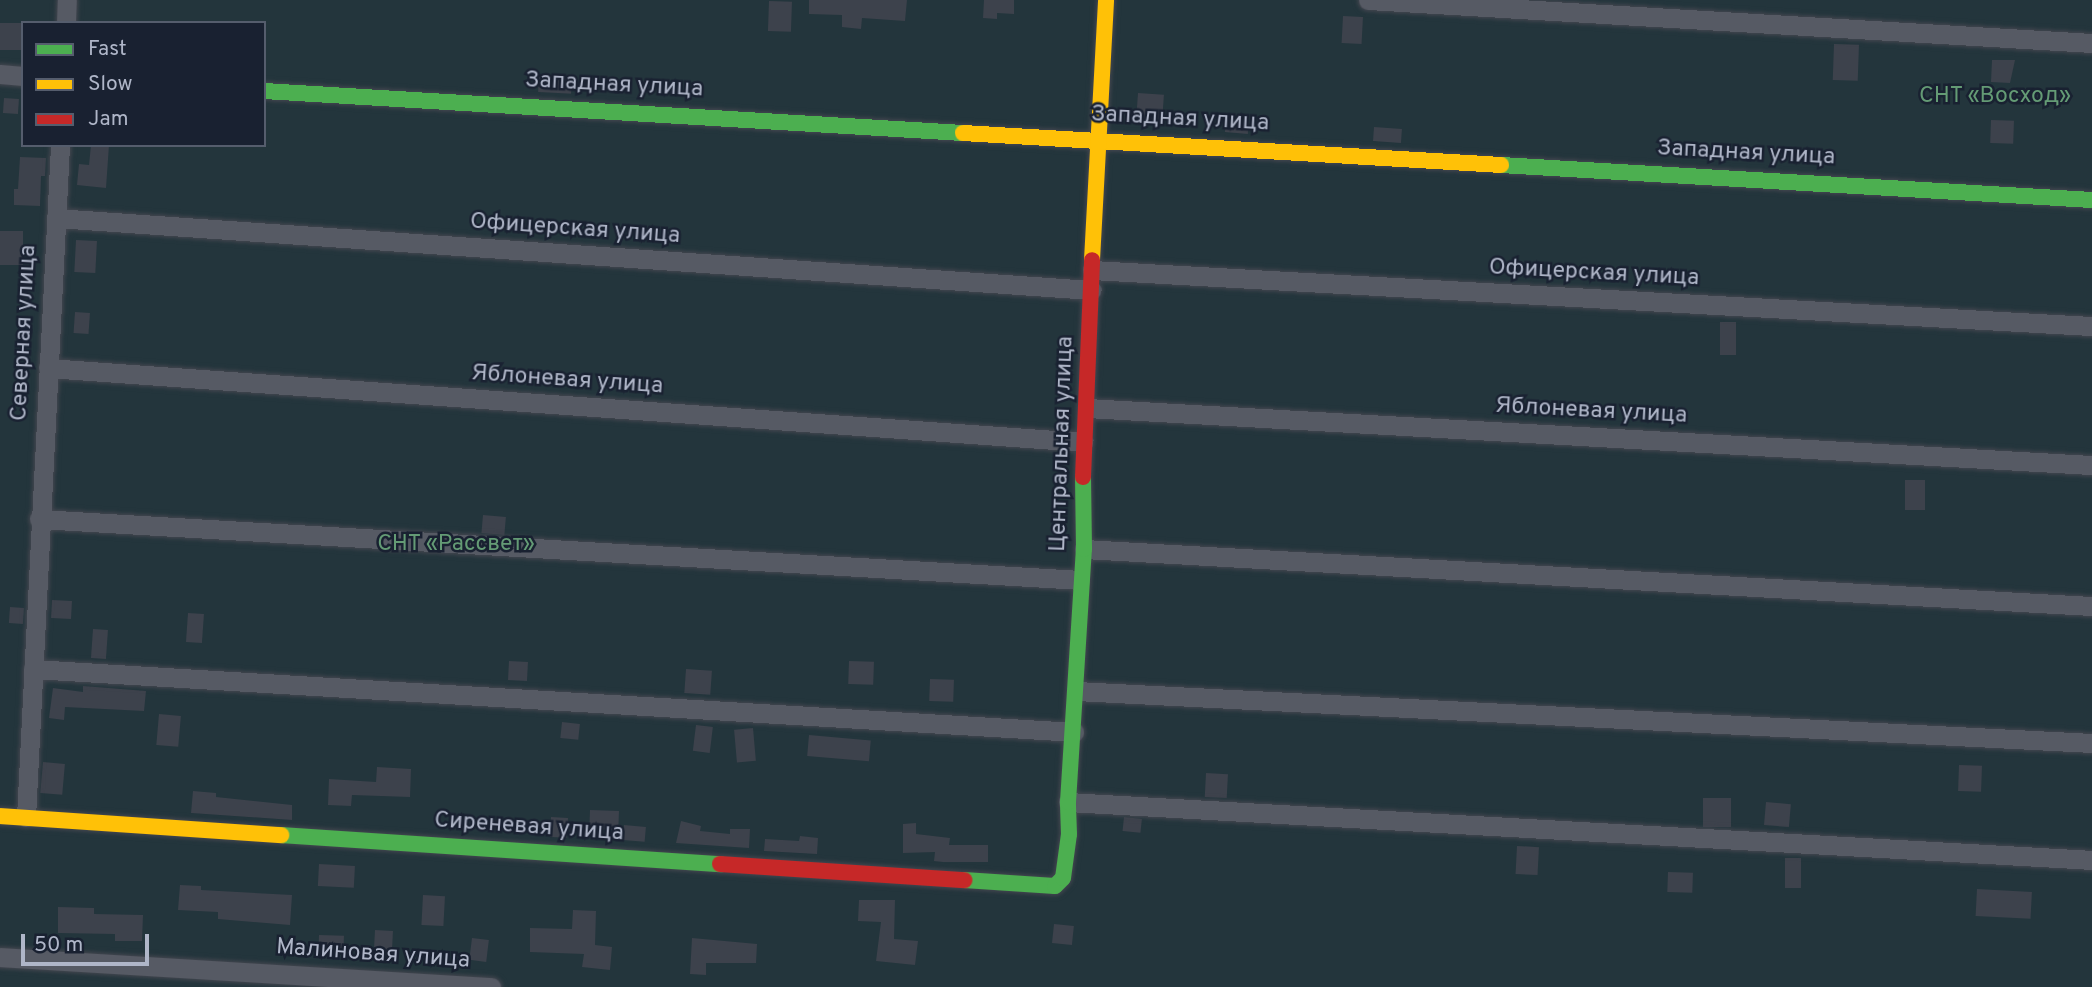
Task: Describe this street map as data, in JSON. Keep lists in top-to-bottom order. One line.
{"streets":{"street":["Западная улица","Офицерская улица","Северная улица","Яблоневая улица","Центральная улица","Сиреневая улица","Малиновая улица"]},"crossings":[["Западная улица","Центральная улица"],["Офицерская улица","Северная улица"],["Офицерская улица","Центральная улица"],["Северная улица","Яблоневая улица"],["Северная улица","Сиреневая улица"],["Яблоневая улица","Центральная улица"],["Центральная улица","Сиреневая улица"]],"parks":["СНТ «Восход»","СНТ «Рассвет»"],"legend":["Fast","Slow","Jam"],"scale_bar":"50 m"}
